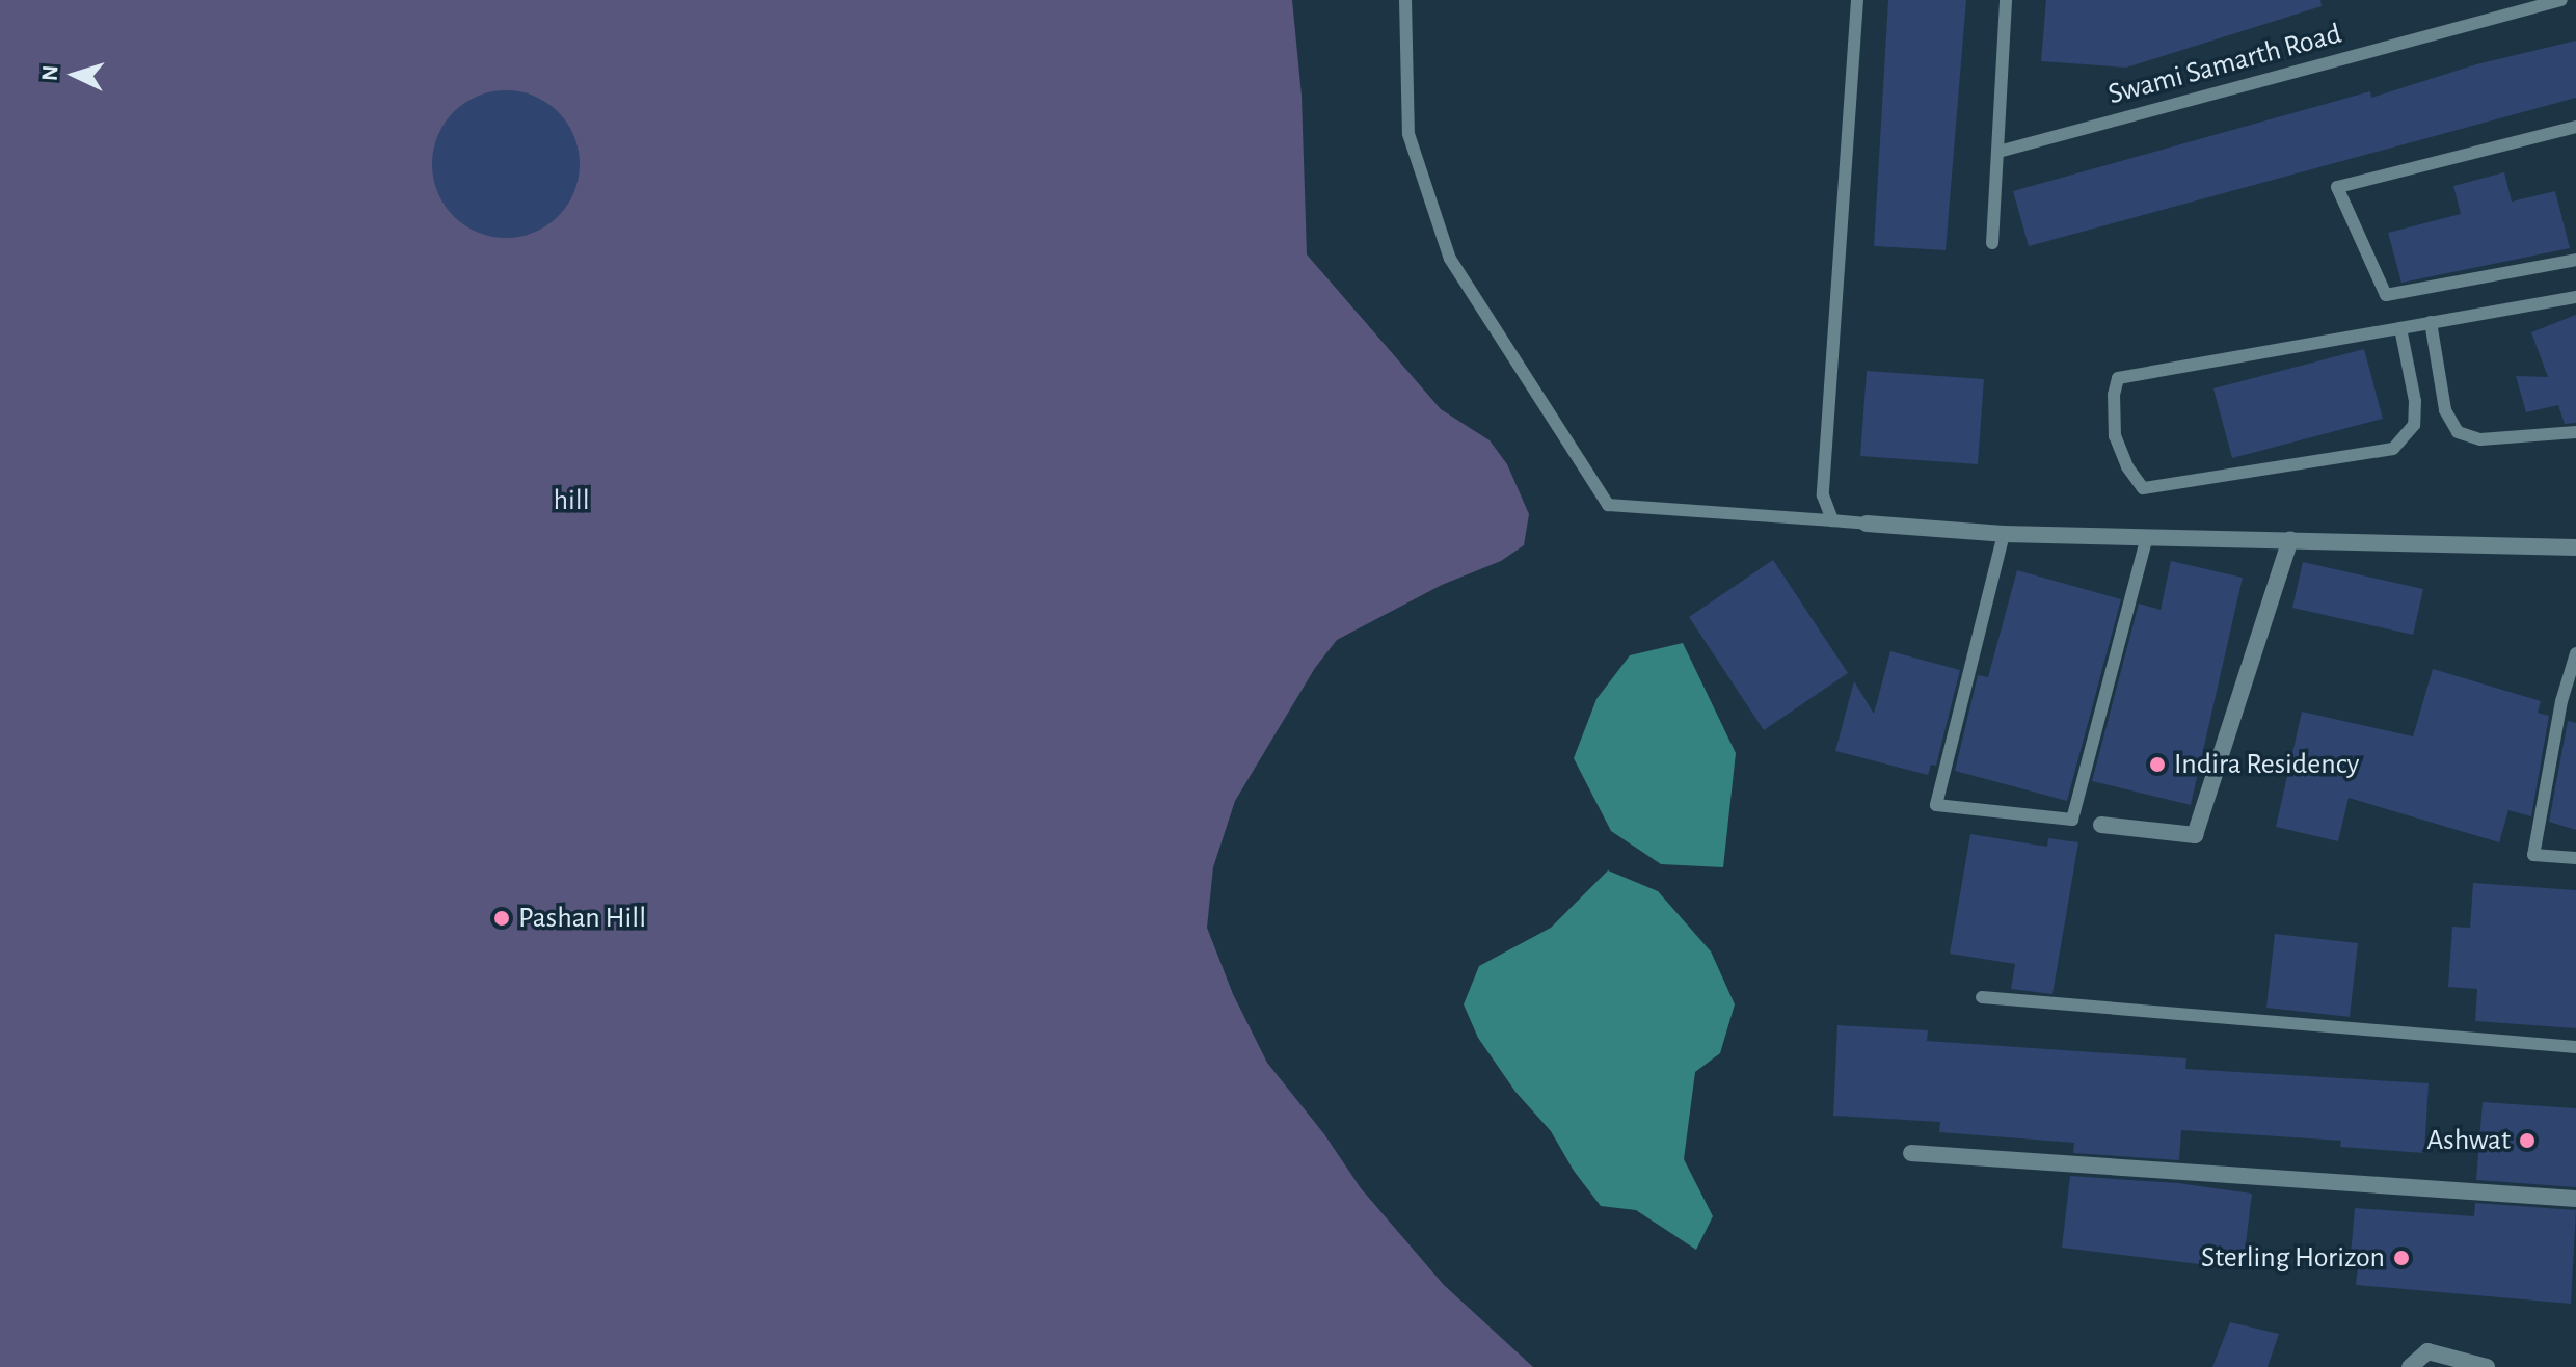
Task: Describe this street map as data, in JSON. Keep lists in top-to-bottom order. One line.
{"streets":{"lane":["Swami Samarth Road"]},"parks":["hill"],"places":["Indira Residency","Pashan Hill","Ashwat","Sterling Horizon"],"north":"left"}
